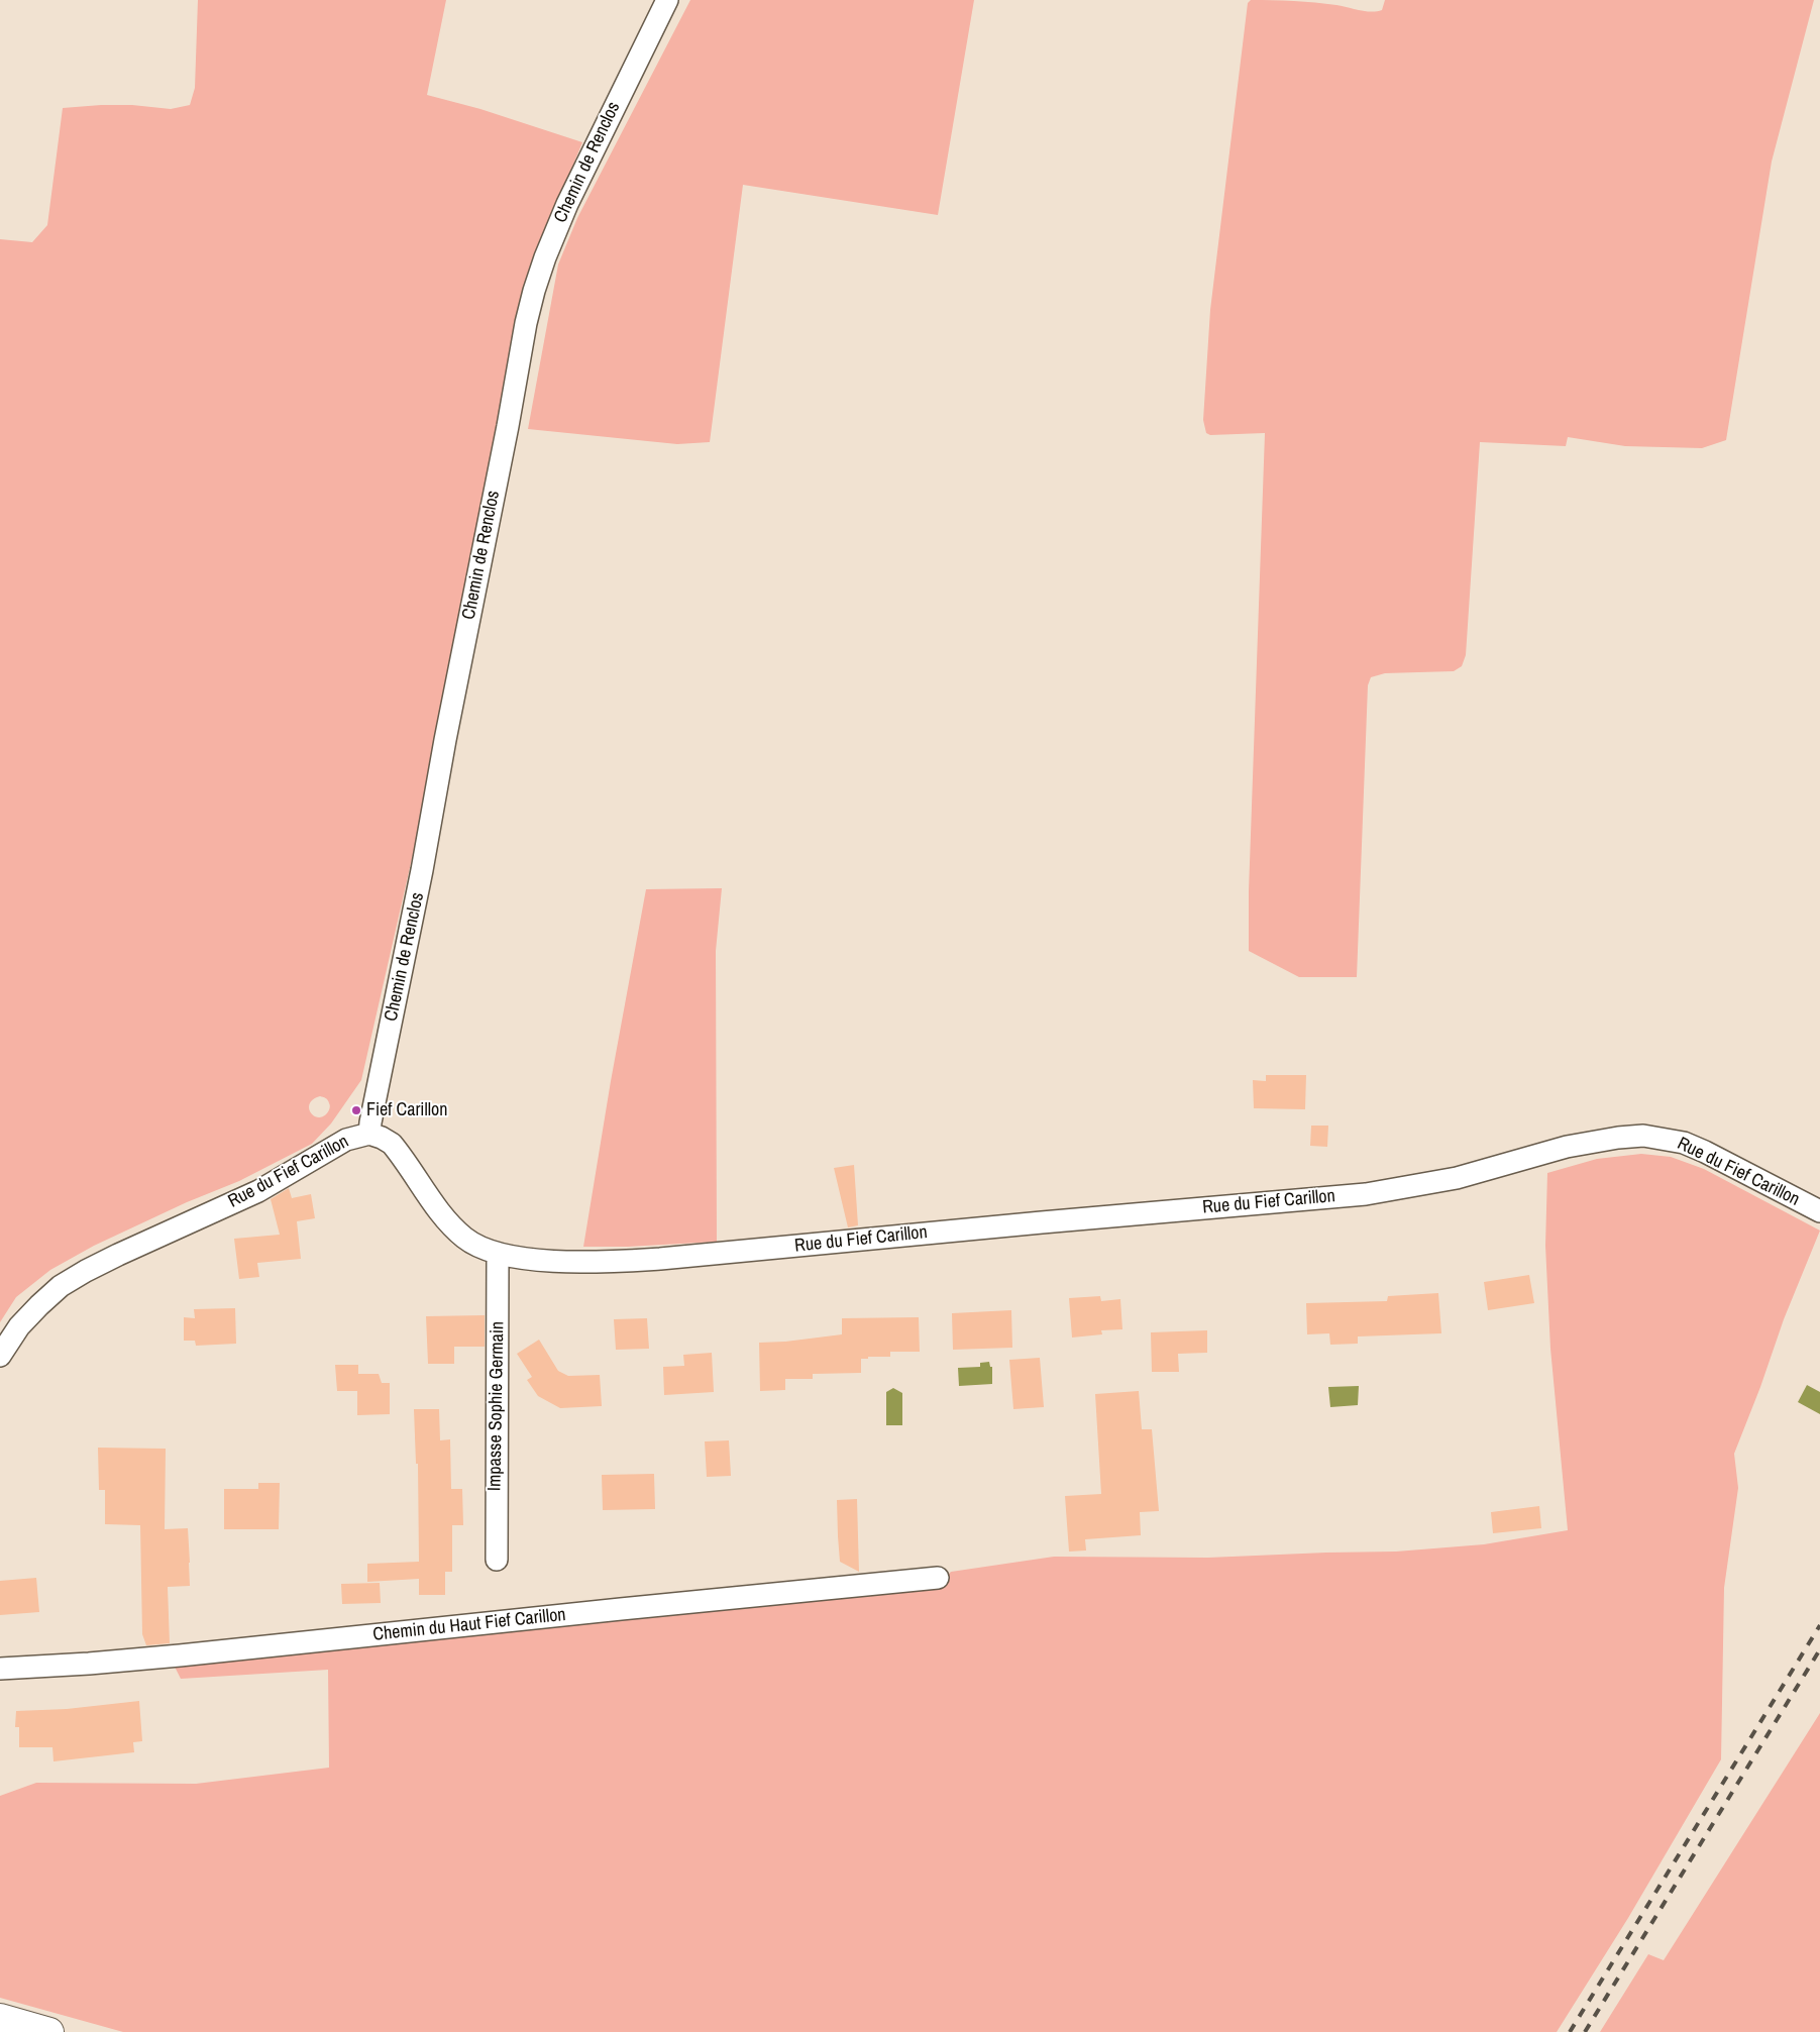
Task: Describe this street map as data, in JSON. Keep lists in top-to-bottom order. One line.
{"streets":{"street":["Chemin de Renclos","Rue du Fief Carillon","Impasse Sophie Germain","Chemin du Haut Fief Carillon"]},"crossings":[["Chemin de Renclos","Rue du Fief Carillon"],["Rue du Fief Carillon","Impasse Sophie Germain"]],"places":["Fief Carillon"]}
